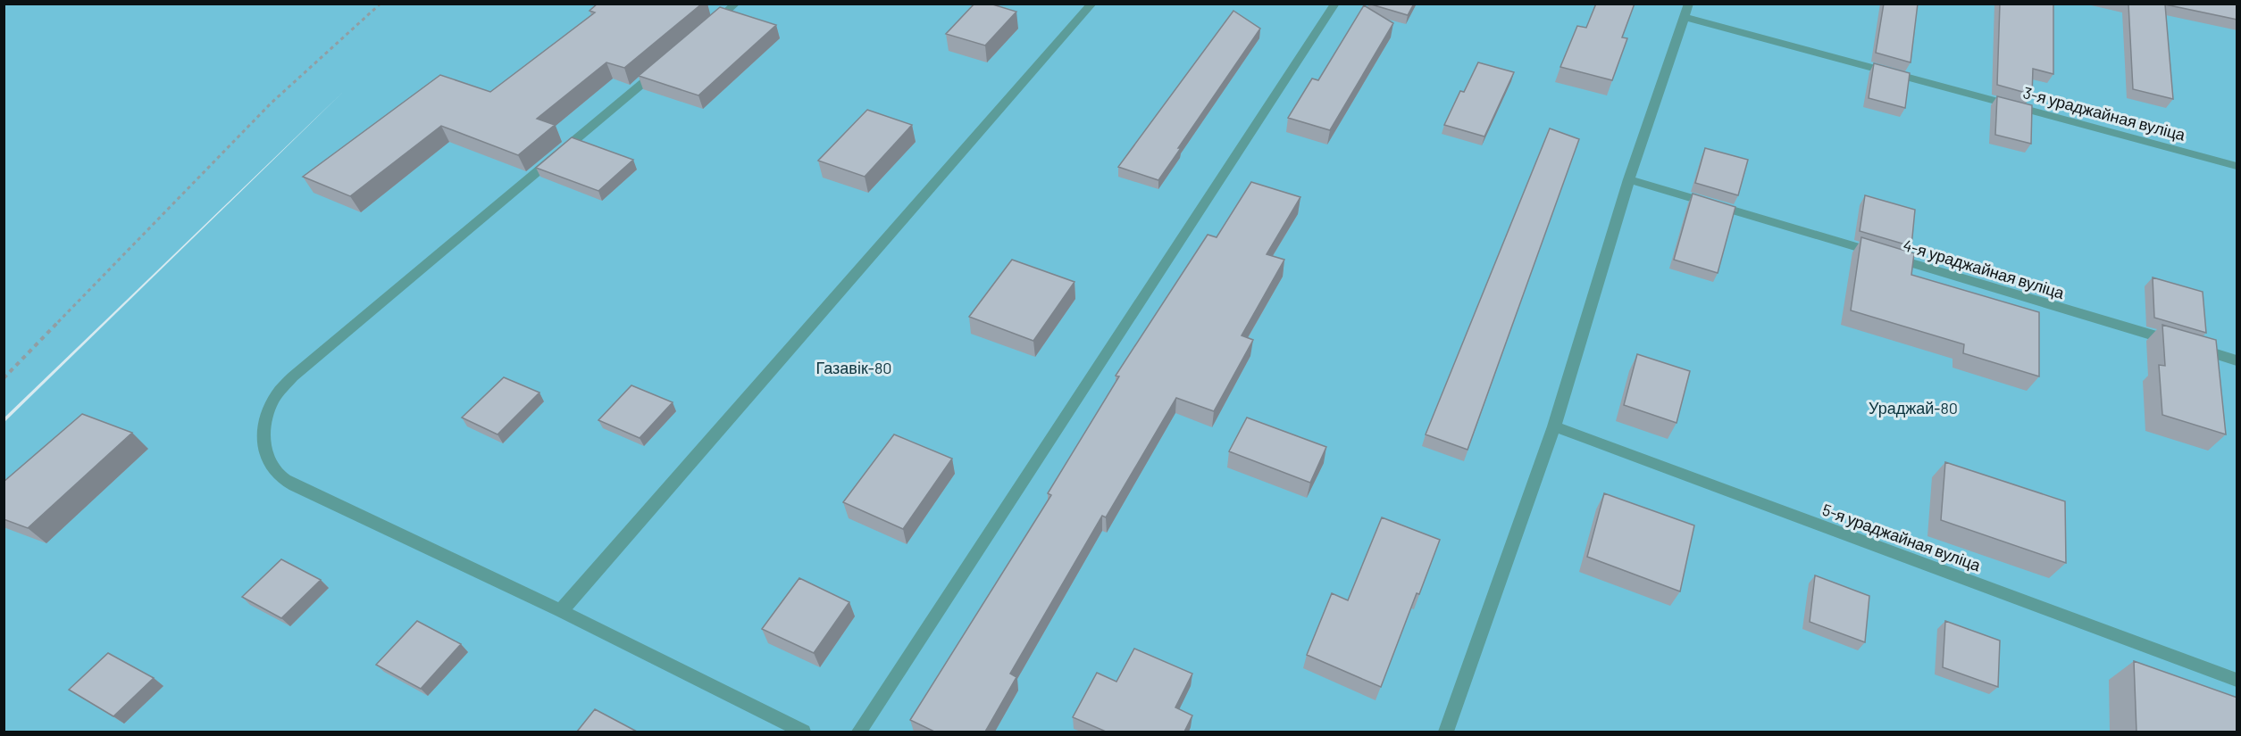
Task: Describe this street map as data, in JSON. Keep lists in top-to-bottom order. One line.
{"streets":{"lane":["3-я ураджайная вуліца","4-я ураджайная вуліца","5-я ураджайная вуліца"]},"parks":["Газавік-80","Ураджай-80"]}
